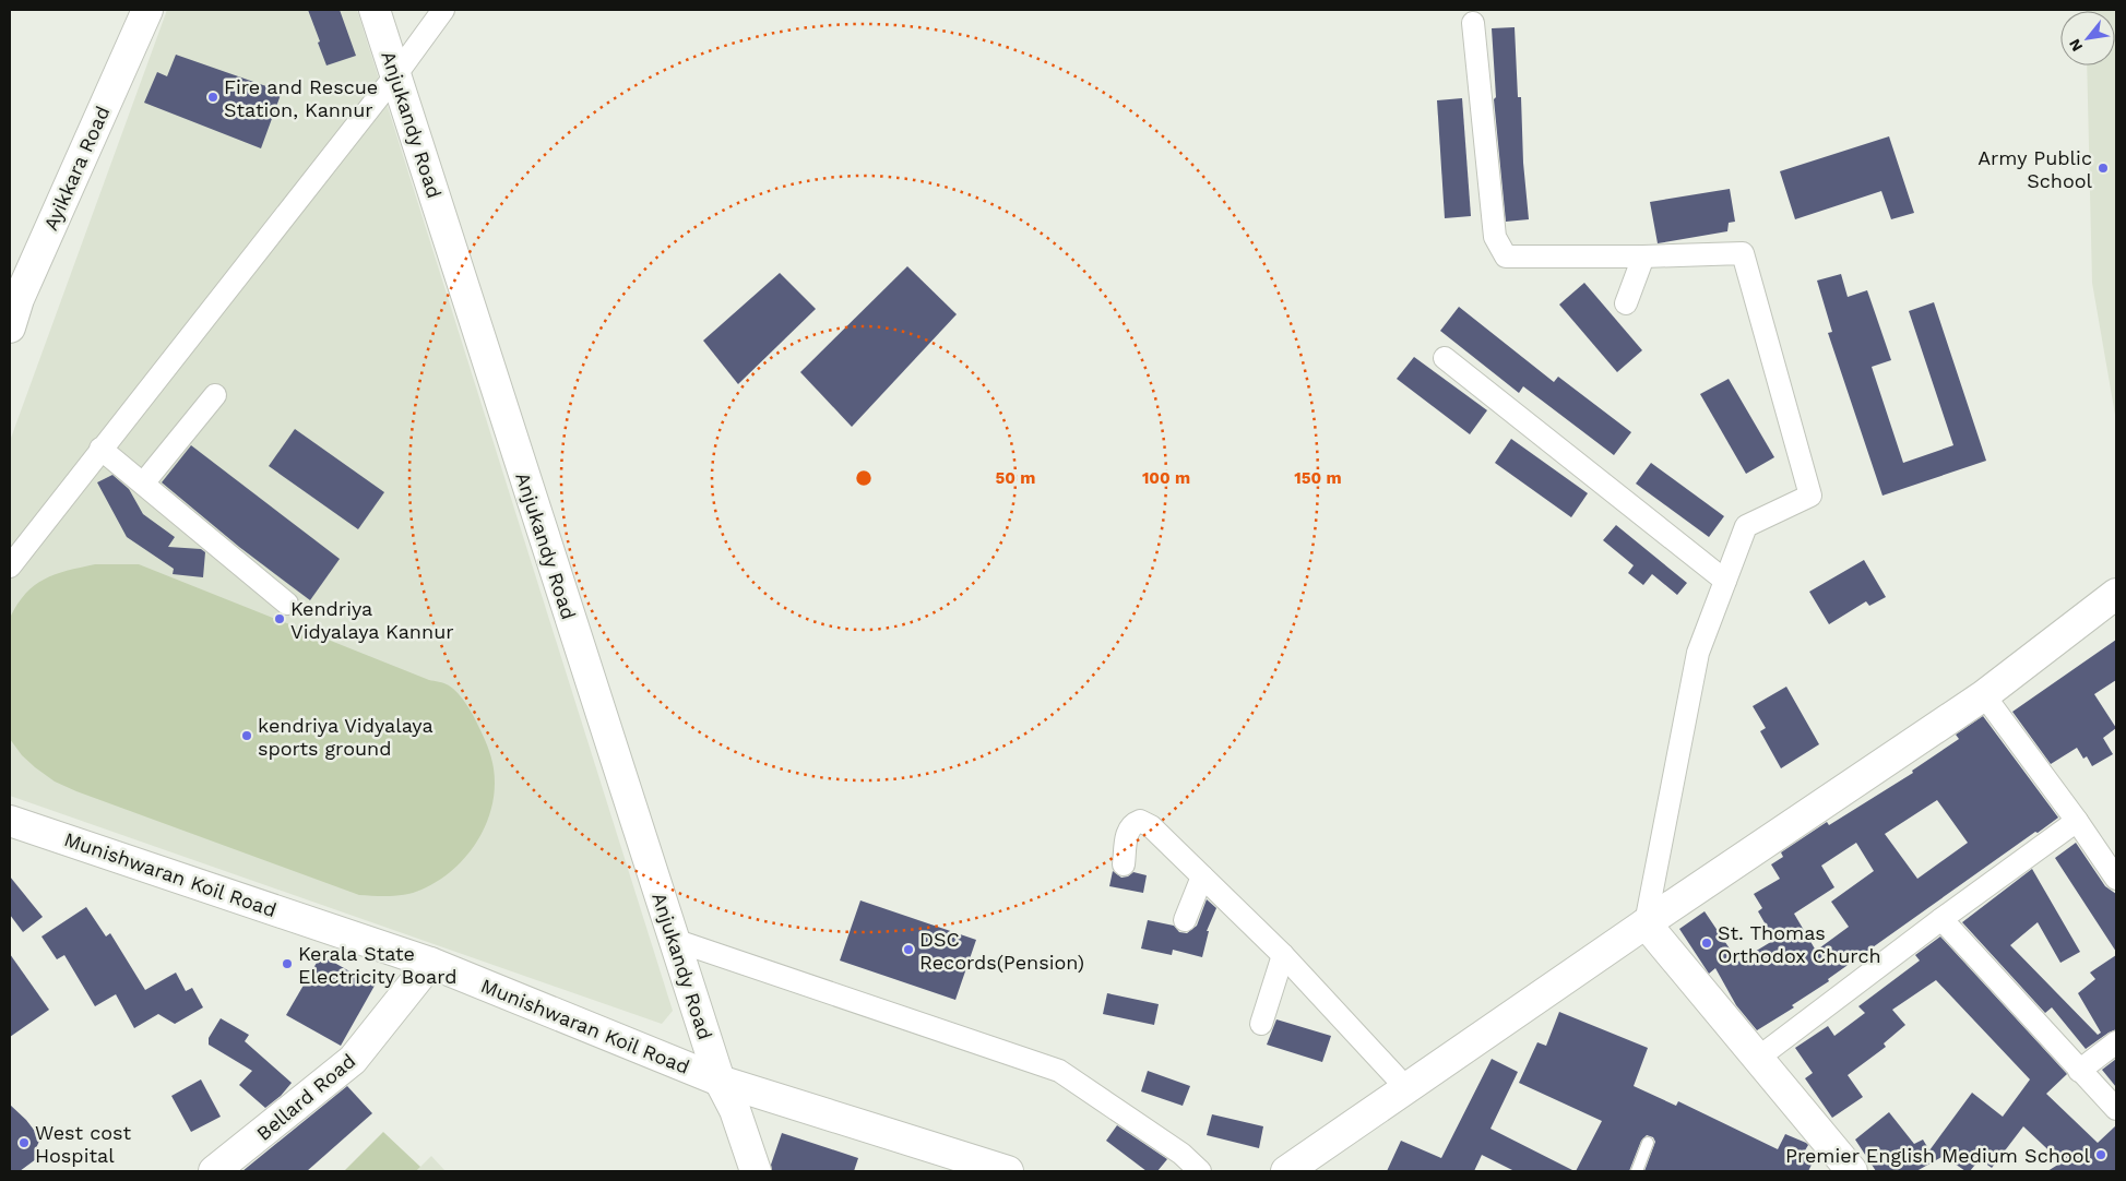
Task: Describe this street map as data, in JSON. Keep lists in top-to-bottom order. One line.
{"streets":{"street":["Anjukandy Road","Ayikkara Road","Munishwaran Koil Road","Bellard Road"]},"crossings":[["Anjukandy Road","Munishwaran Koil Road"],["Munishwaran Koil Road","Bellard Road"]],"places":["Fire and Rescue Station, Kannur","Army Public School","Kendriya Vidyalaya Kannur","kendriya Vidyalaya sports ground","St. Thomas Orthodox Church","DSC Records(Pension)","Kerala State Electricity Board","West cost Hospital","Premier English Medium School"],"north":"bottom left","rings":["50 m","100 m","150 m"]}
